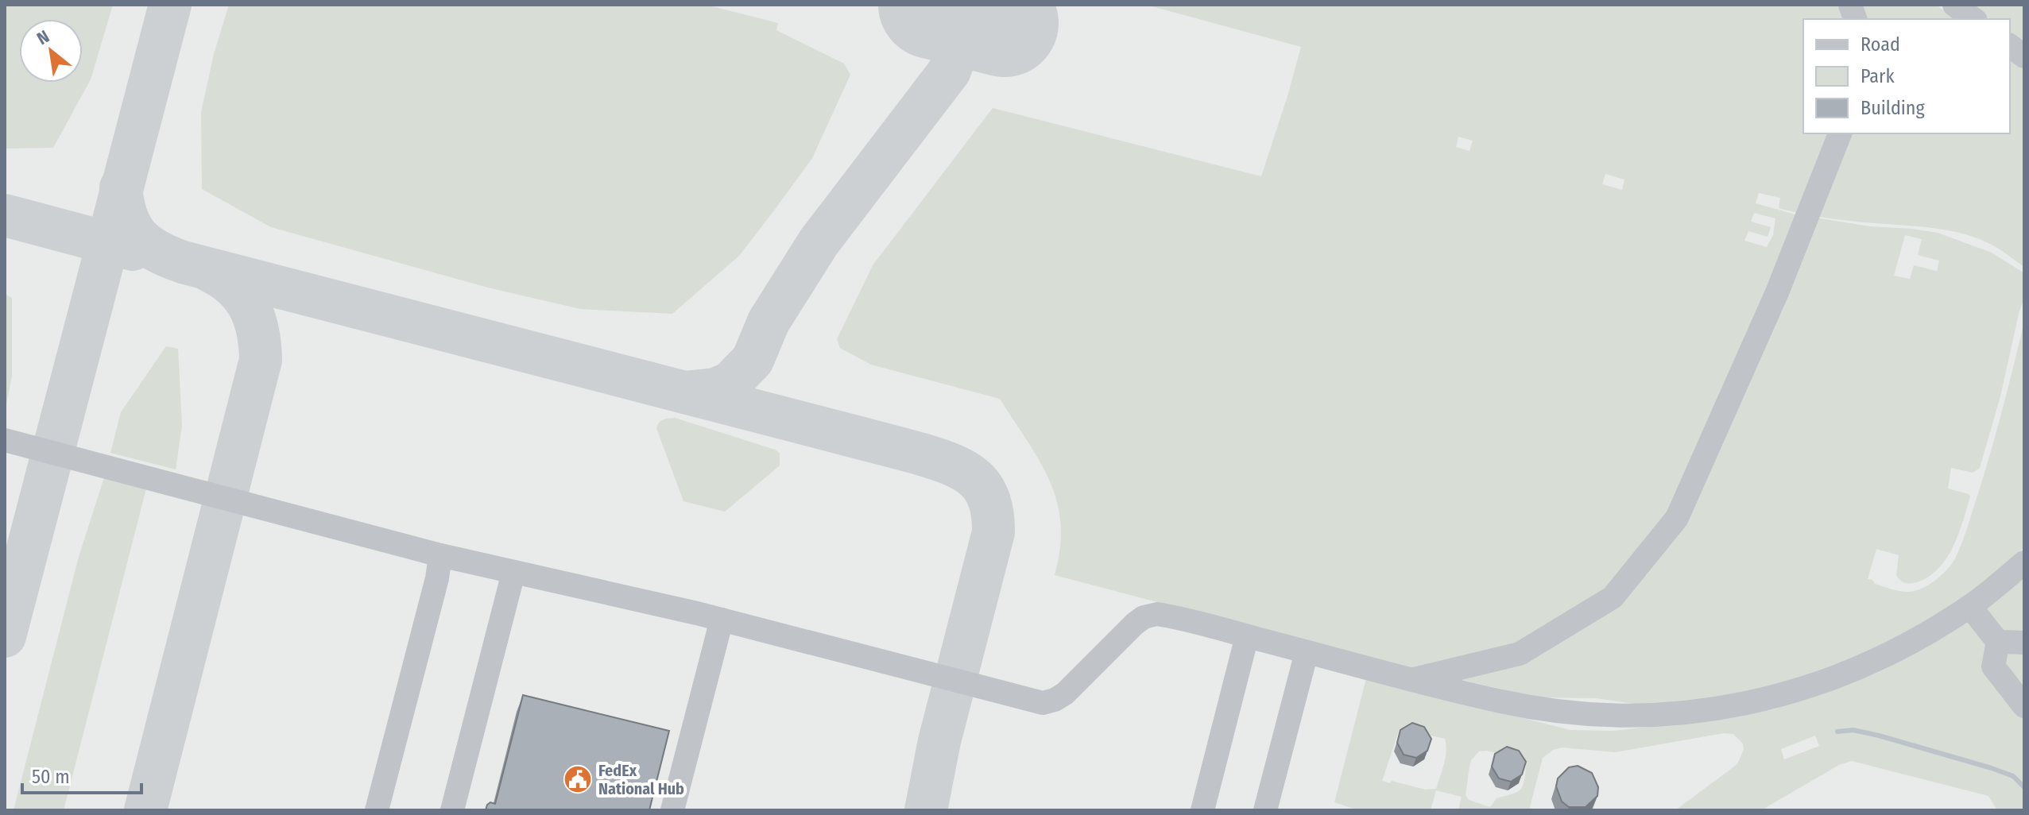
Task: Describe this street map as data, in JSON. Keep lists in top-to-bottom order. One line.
{"places":{"public building":["FedEx National Hub"]},"legend":["Road","Park","Building"],"scale_bar":"50 m","north":"top left"}
